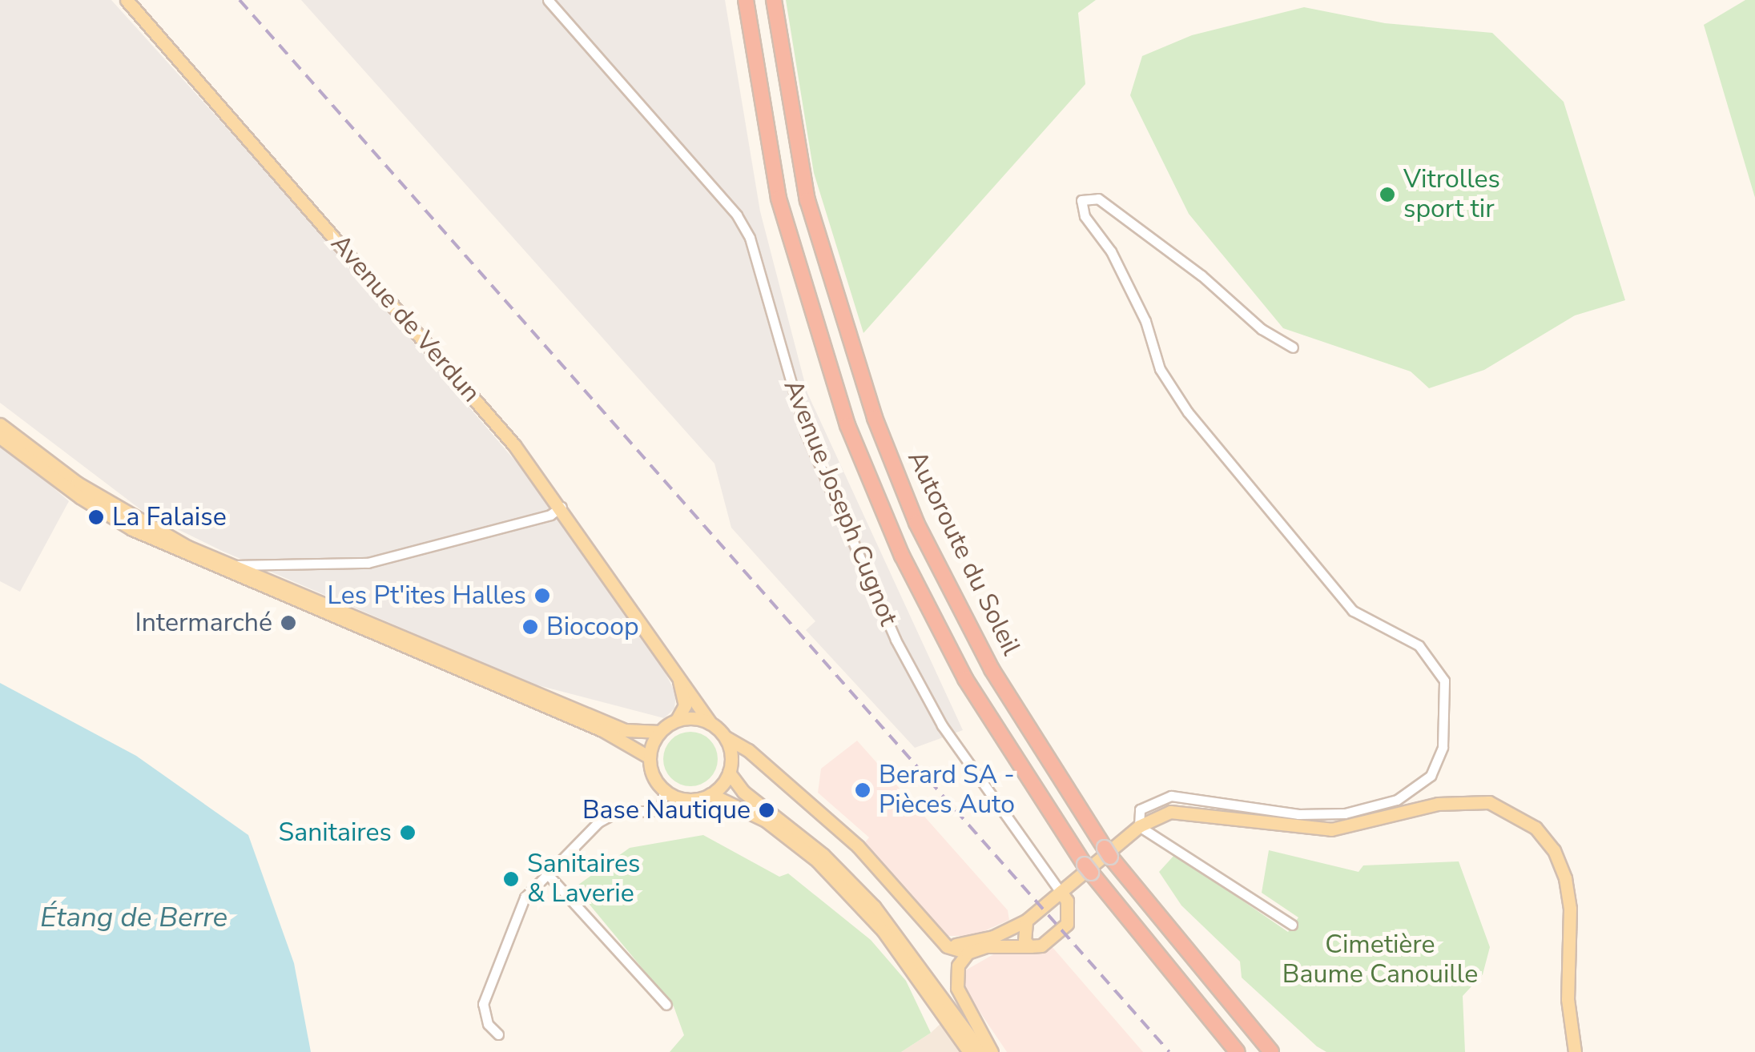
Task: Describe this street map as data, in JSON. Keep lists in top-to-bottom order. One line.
{"streets":{"highway":["Autoroute du Soleil"],"main road":["Avenue de Verdun"],"street":["Avenue Joseph Cugnot"]},"water":["Étang de Berre"],"parks":["Cimetière Baume Canouille"],"places":["Vitrolles sport tir","La Falaise","Les Pt'ites Halles","Intermarché","Biocoop","Berard SA - Pièces Auto","Base Nautique","Sanitaires","Sanitaires & Laverie"]}
